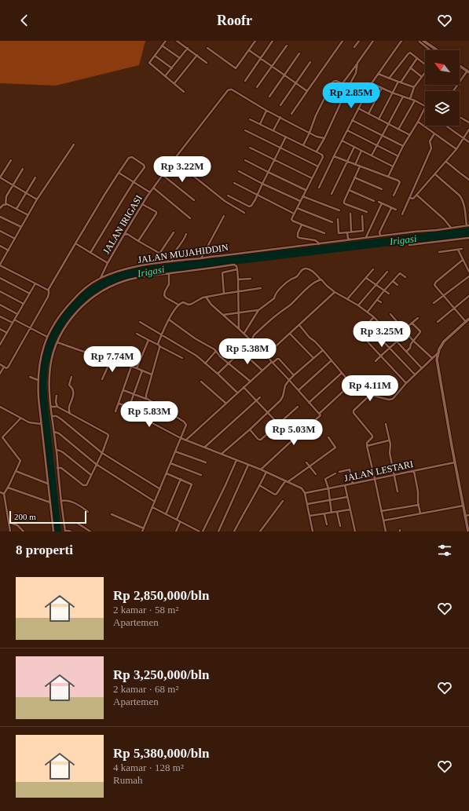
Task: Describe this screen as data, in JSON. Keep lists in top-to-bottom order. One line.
{"streets":{"street":["JALAN IRIGASI","JALAN MUJAHIDDIN","JALAN LESTARI"]},"crossings":[["JALAN IRIGASI","JALAN MUJAHIDDIN"]],"water":["Irigasi"],"scale_bar":"200 m","north":"top left","page":{"header":"Roofr","price":["Rp 2.85M","Rp 3.22M","Rp 3.25M","Rp 5.38M","Rp 7.74M","Rp 4.11M","Rp 5.83M","Rp 5.03M"],"scale":"200 m","heading":"8 properti","list":[{"name":"Rp 2,850,000/bln","note":"2 kamar · 58 m² · Apartemen"},{"name":"Rp 3,250,000/bln","note":"2 kamar · 68 m² · Apartemen"},{"name":"Rp 5,380,000/bln","note":"4 kamar · 128 m² · Rumah"}]}}
